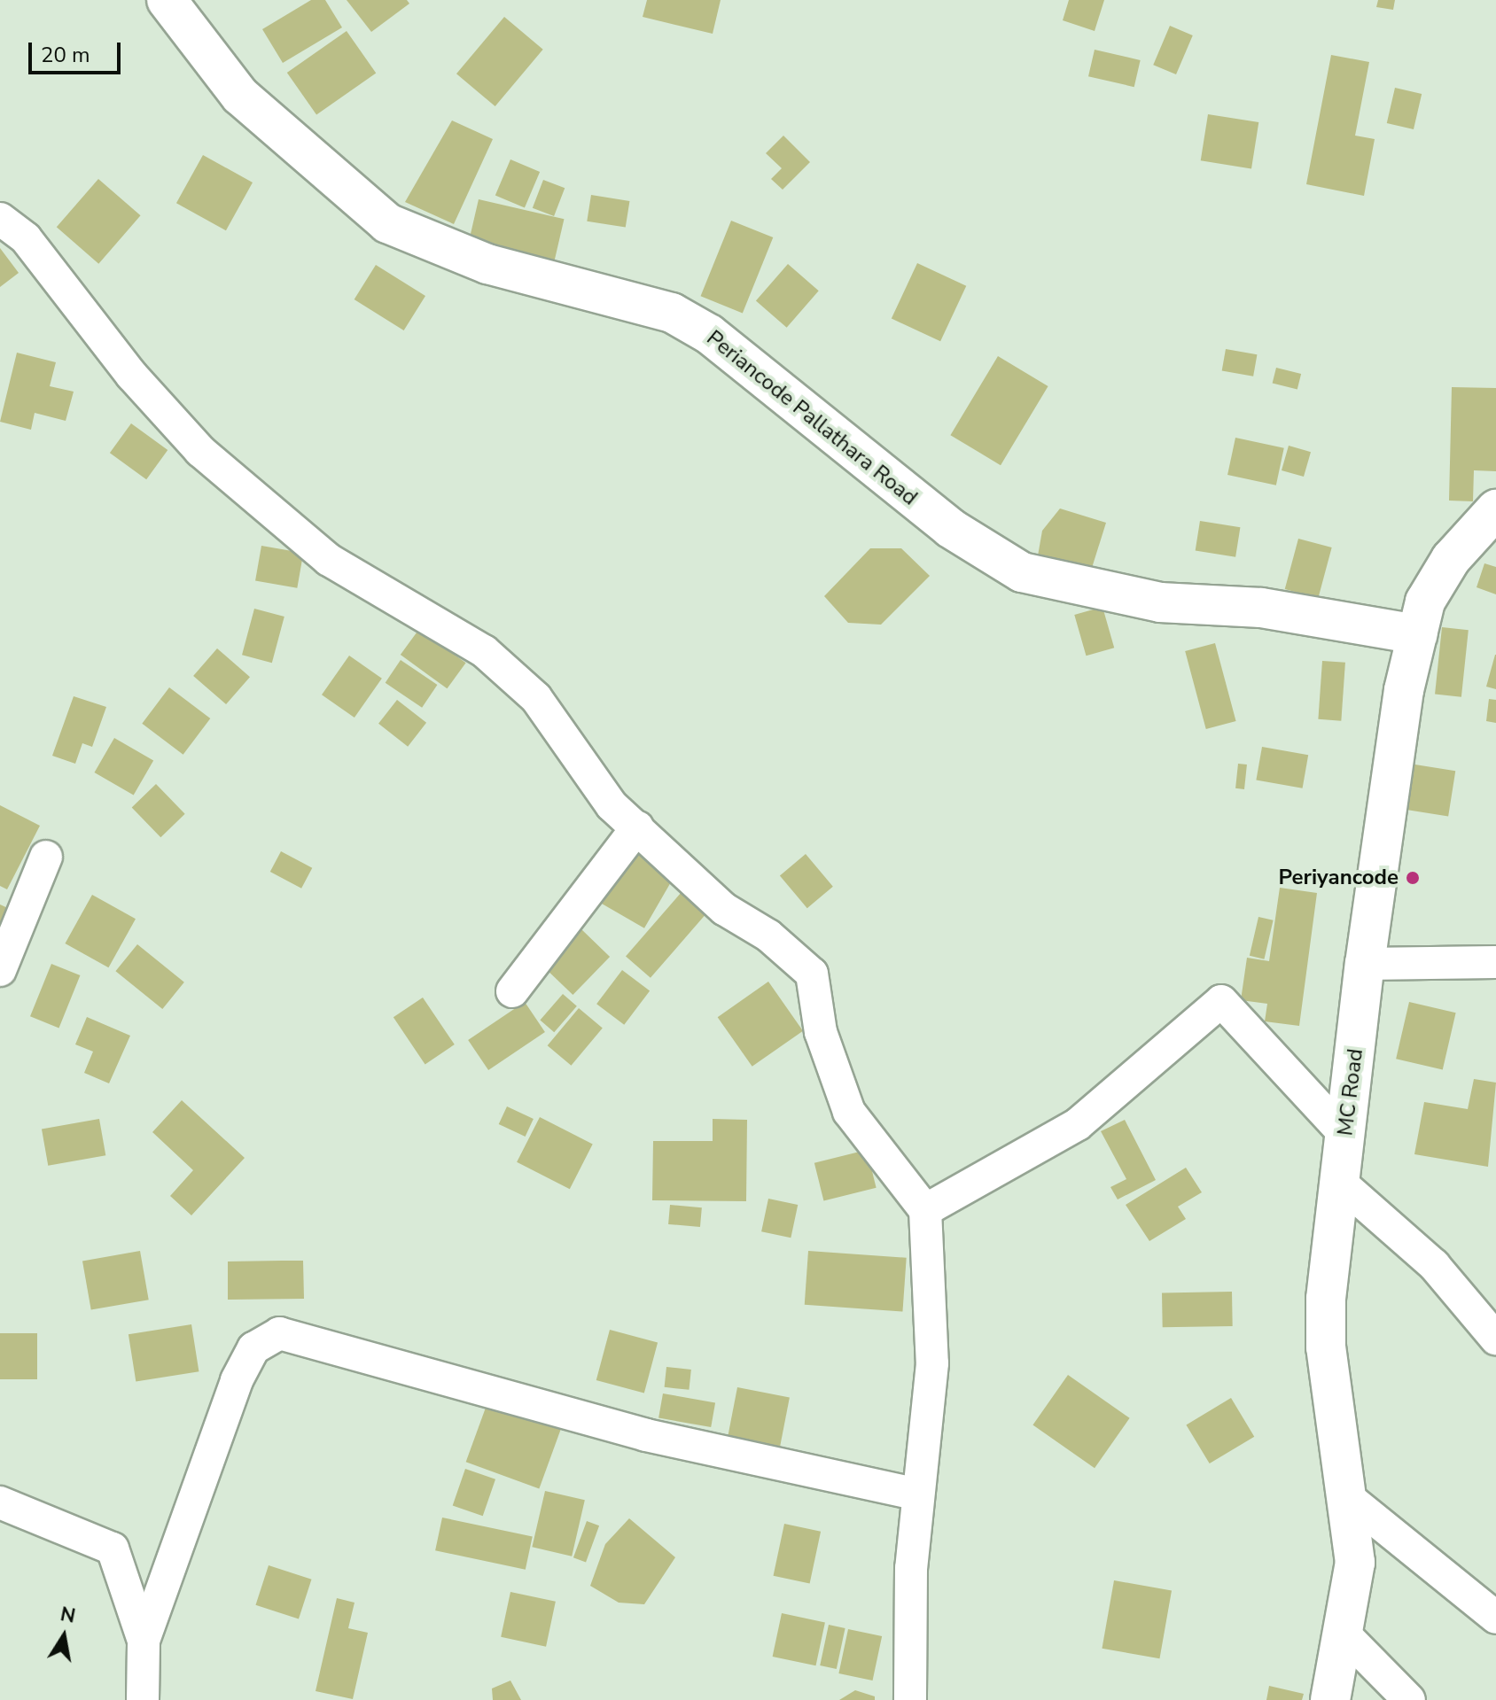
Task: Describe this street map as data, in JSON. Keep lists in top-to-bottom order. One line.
{"streets":{"main road":["Periancode Pallathara Road","MC Road"]},"crossings":[["Periancode Pallathara Road","MC Road"]],"places":["Periyancode"],"scale_bar":"20 m","north":"top"}
